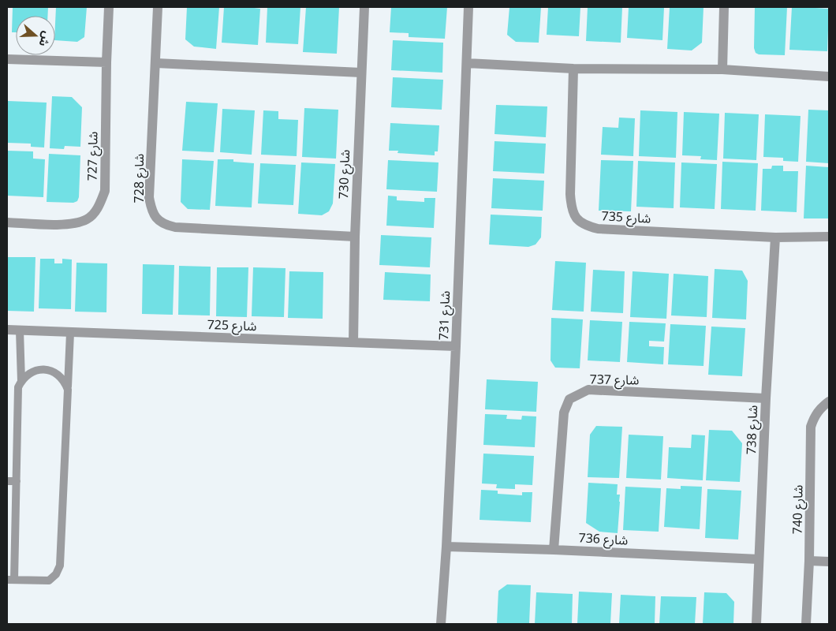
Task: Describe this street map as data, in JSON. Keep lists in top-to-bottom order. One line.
{"streets":{"street":["شارع 727","شارع 730","شارع 728","شارع 735","شارع 731","شارع 725","شارع 737","شارع 738","شارع 740","شارع 736"]},"crossings":[["شارع 730","شارع 728"],["شارع 730","شارع 725"],["شارع 735","شارع 738"],["شارع 731","شارع 725"],["شارع 731","شارع 736"],["شارع 737","شارع 738"],["شارع 737","شارع 736"],["شارع 738","شارع 736"]],"north":"right"}
